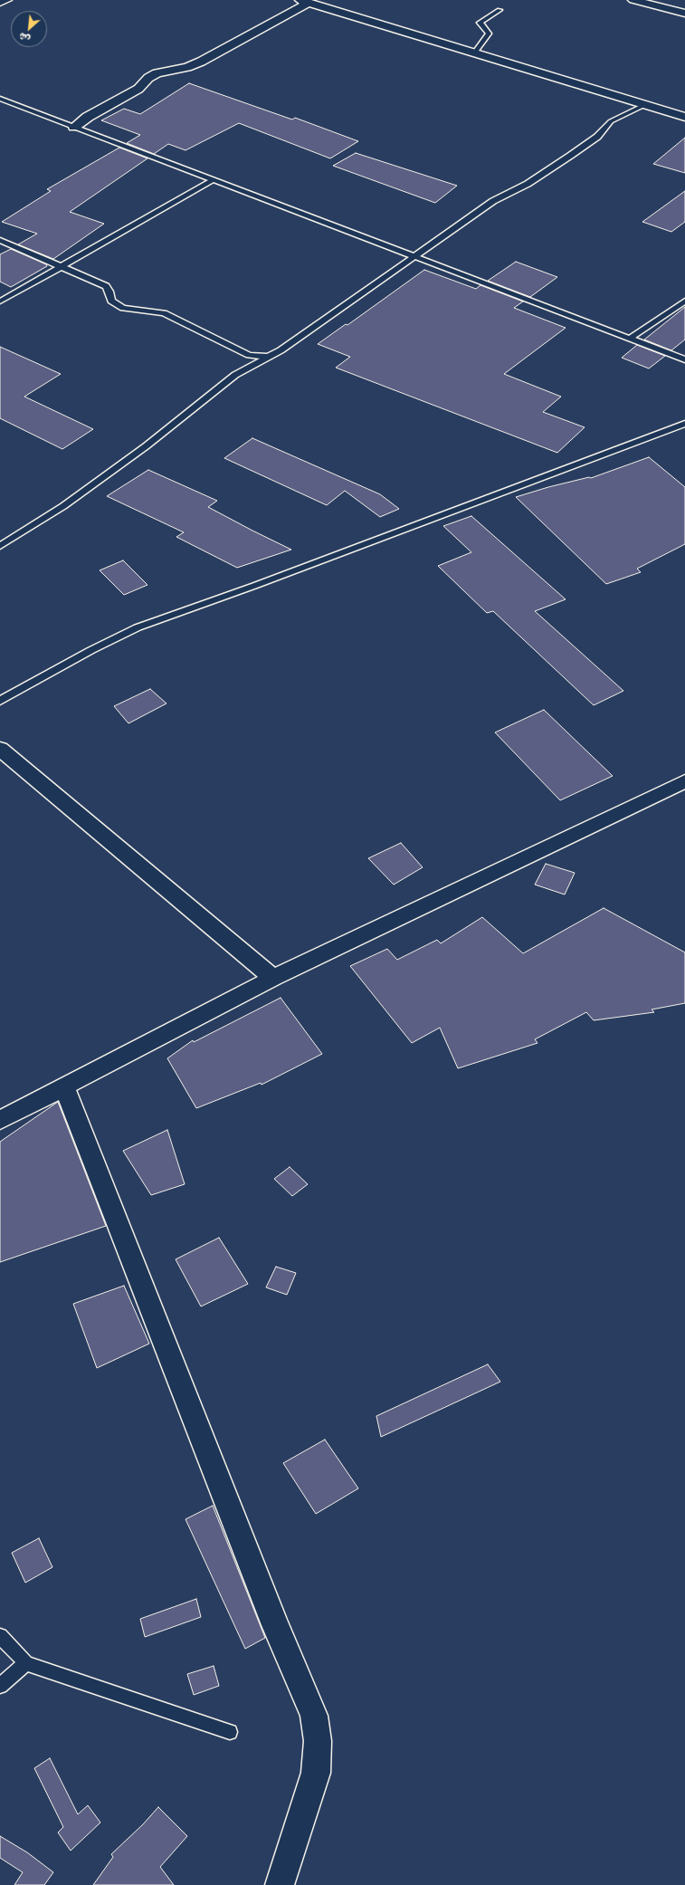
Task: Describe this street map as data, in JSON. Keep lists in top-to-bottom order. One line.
{"north":"bottom left"}
